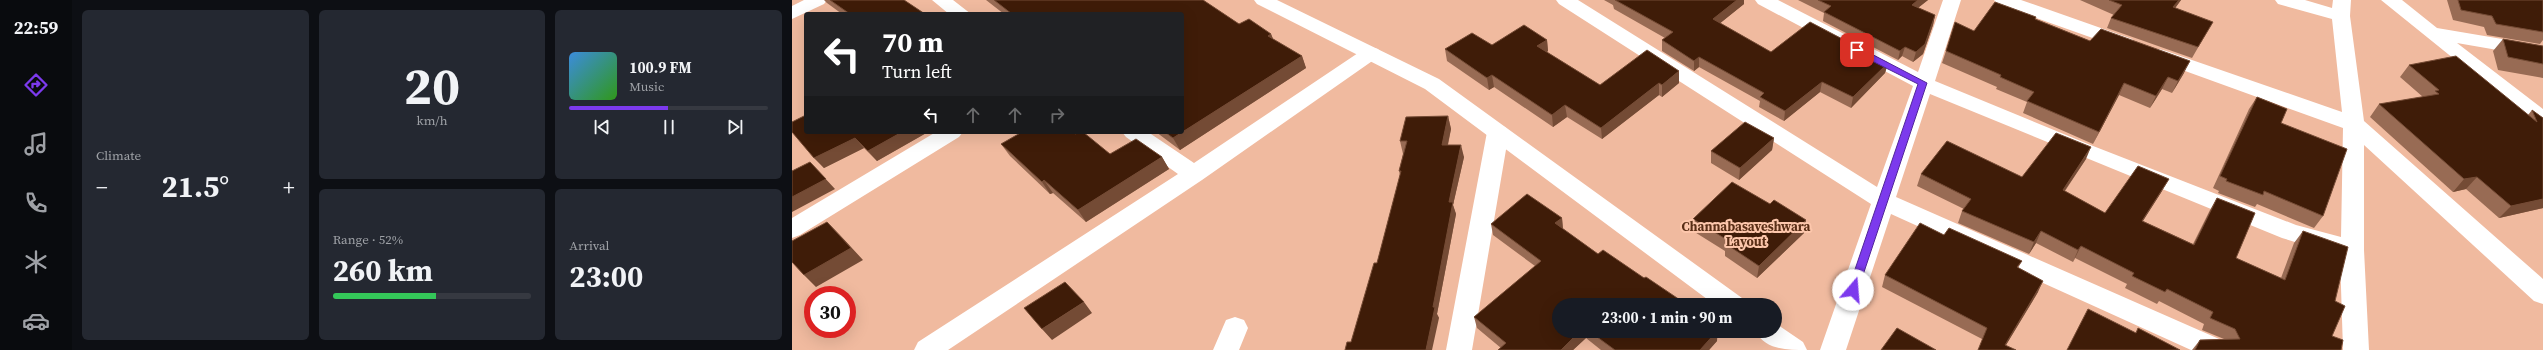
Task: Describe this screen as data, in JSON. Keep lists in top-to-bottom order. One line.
{"districts":["Channabasaveshwara Layout"],"page":{"tabs":"22:59","tile":["Climate",["20","km/h"],["Range · 52%","260 km"],["Arrival","23:00"]],"turn":["70 m","Turn left"],"song":["100.9 FM","Music"],"heat":["−","21.5°","+"],"limit":"30","trip":"23:00 · 1 min · 90 m"}}
